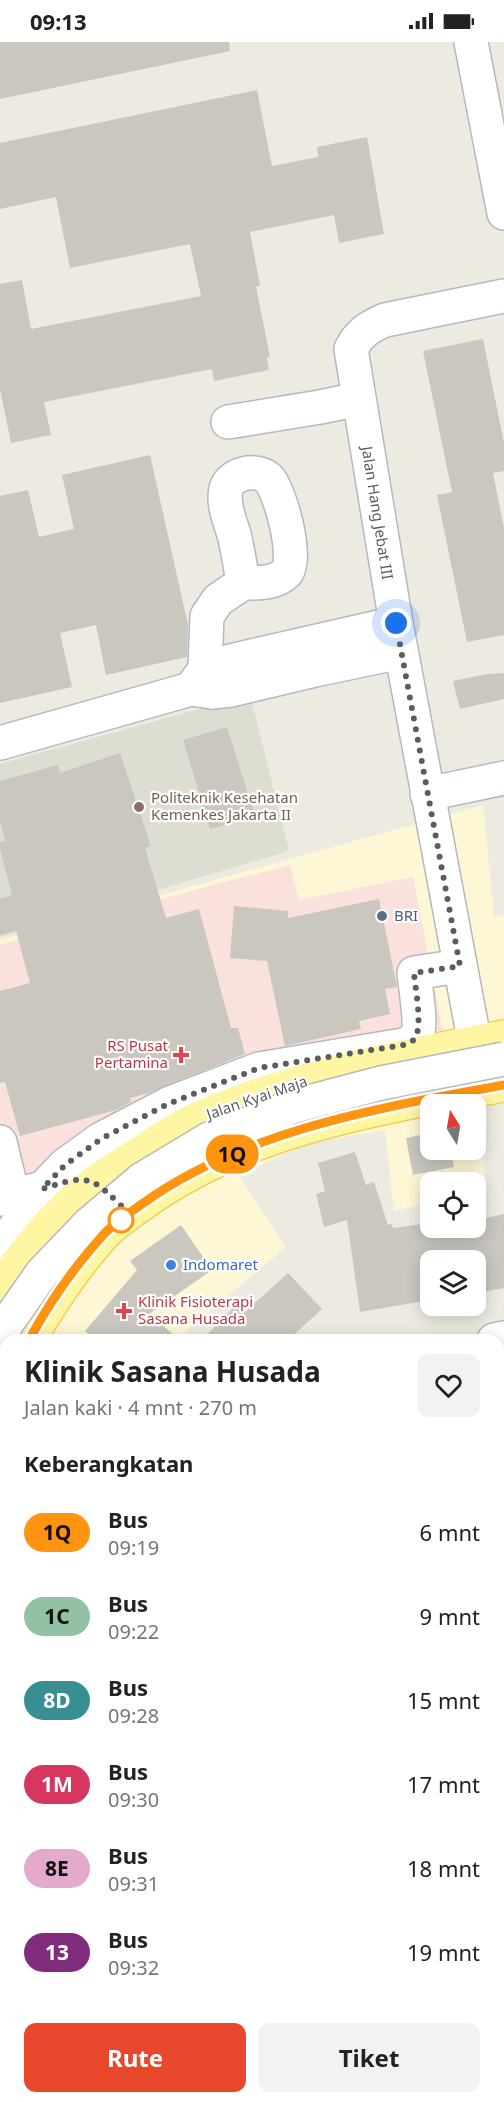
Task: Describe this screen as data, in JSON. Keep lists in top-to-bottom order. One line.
{"streets":{"main road":["Jalan Kyai Maja"],"street":["Jalan Hang Jebat III"]},"crossings":[["Jalan Hang Jebat III","Jalan Kyai Maja"]],"places":{"other":["Politeknik Kesehatan Kemenkes Jakarta II","BRI","Indomaret"],"health":["RS Pusat Pertamina","Klinik Fisioterapi Sasana Husada"]},"lines":["bus line 1Q"],"north":"top","page":{"status":"09:13","on_map":"1Q","heading":[["Klinik Sasana Husada","Jalan kaki · 4 mnt · 270 m"],"Keberangkatan"],"list":[{"mark":"1Q","name":"Bus","note":"09:19","value":"6 mnt"},{"mark":"1C","name":"Bus","note":"09:22","value":"9 mnt"},{"mark":"8D","name":"Bus","note":"09:28","value":"15 mnt"},{"mark":"1M","name":"Bus","note":"09:30","value":"17 mnt"},{"mark":"8E","name":"Bus","note":"09:31","value":"18 mnt"},{"mark":"13","name":"Bus","note":"09:32","value":"19 mnt"}],"buttons":["Rute","Tiket"]}}
